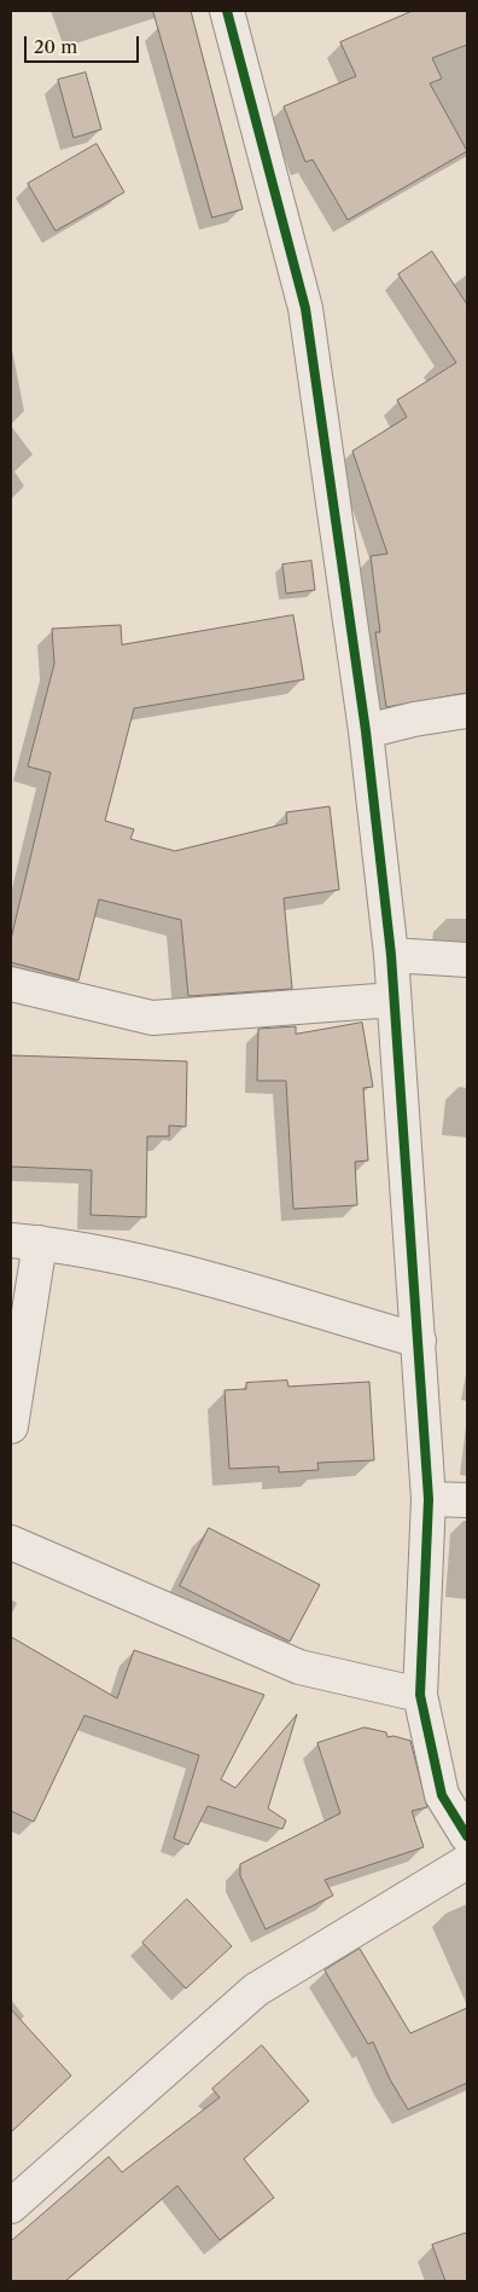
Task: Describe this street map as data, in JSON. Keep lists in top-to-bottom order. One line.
{"scale_bar":"20 m"}
